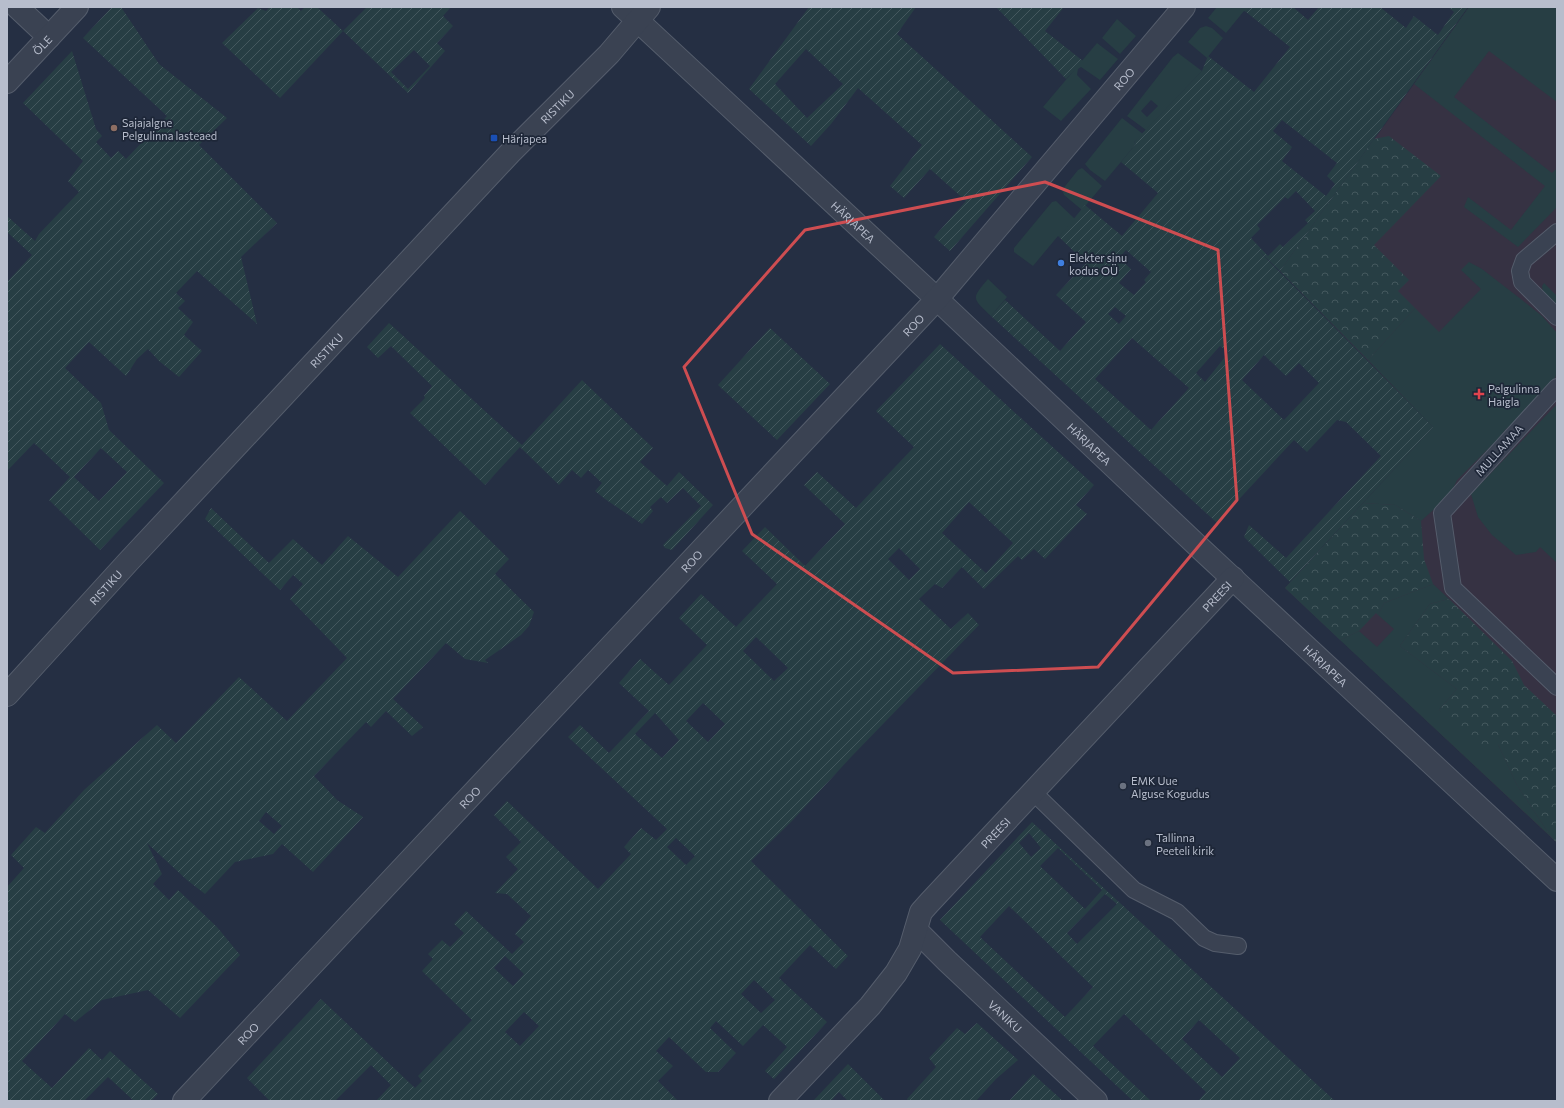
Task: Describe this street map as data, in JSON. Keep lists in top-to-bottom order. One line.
{"streets":{"street":["ÕLE","ROO","RISTIKU","HÄRJAPEA","PREESI","VANIKU"],"lane":["MULLAMAA"]},"crossings":[["ROO","HÄRJAPEA"],["RISTIKU","HÄRJAPEA"],["HÄRJAPEA","PREESI"],["PREESI","VANIKU"]],"places":{"other":["Sajajalgne Pelgulinna lasteaed","Elekter sinu kodus OÜ","EMK Uue Alguse Kogudus","Tallinna Peeteli kirik"],"transit":["Härjapea"],"health":["Pelgulinna Haigla"]}}
